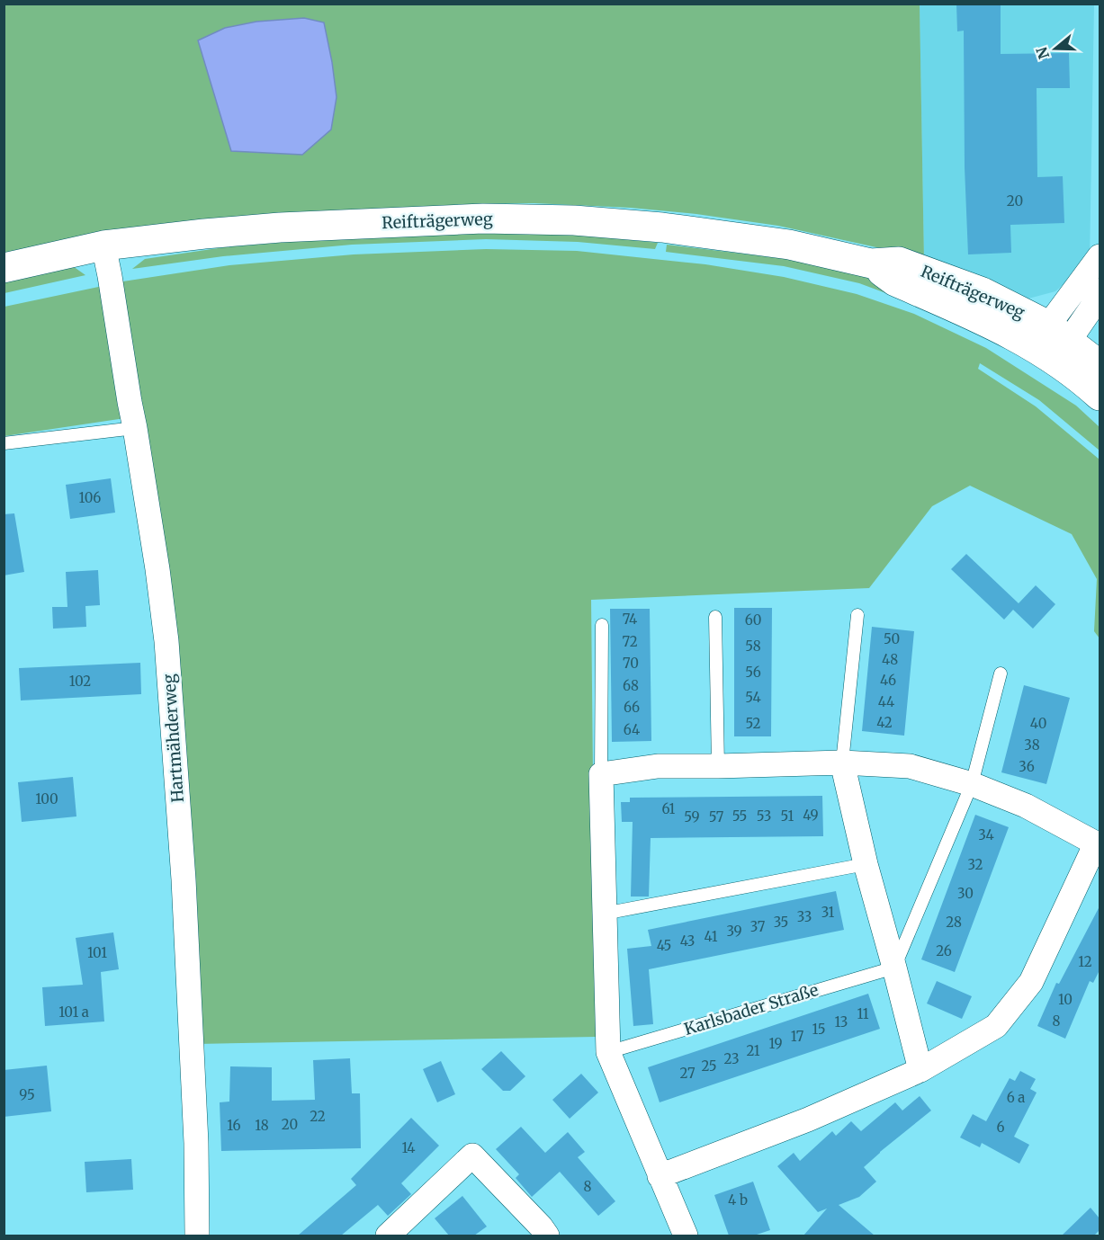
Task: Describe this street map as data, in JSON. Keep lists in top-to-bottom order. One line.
{"streets":{"street":["Reifträgerweg","Hartmähderweg"],"lane":["Karlsbader Straße"]},"crossings":[["Reifträgerweg","Hartmähderweg"]],"house_numbers":["20","106","74","60","50","72","58","48","70","56","46","102","68","54","44","66","42","52","40","64","38","36","100","61","49","55","53","51","59","57","34","32","30","31","33","35","28","37","39","41","43","45","26","101","12","10","101 a","11","8","13","15","17","19","21","23","25","27","95","6 a","22","20","16","18","6","14","8","4 b"],"north":"left"}
